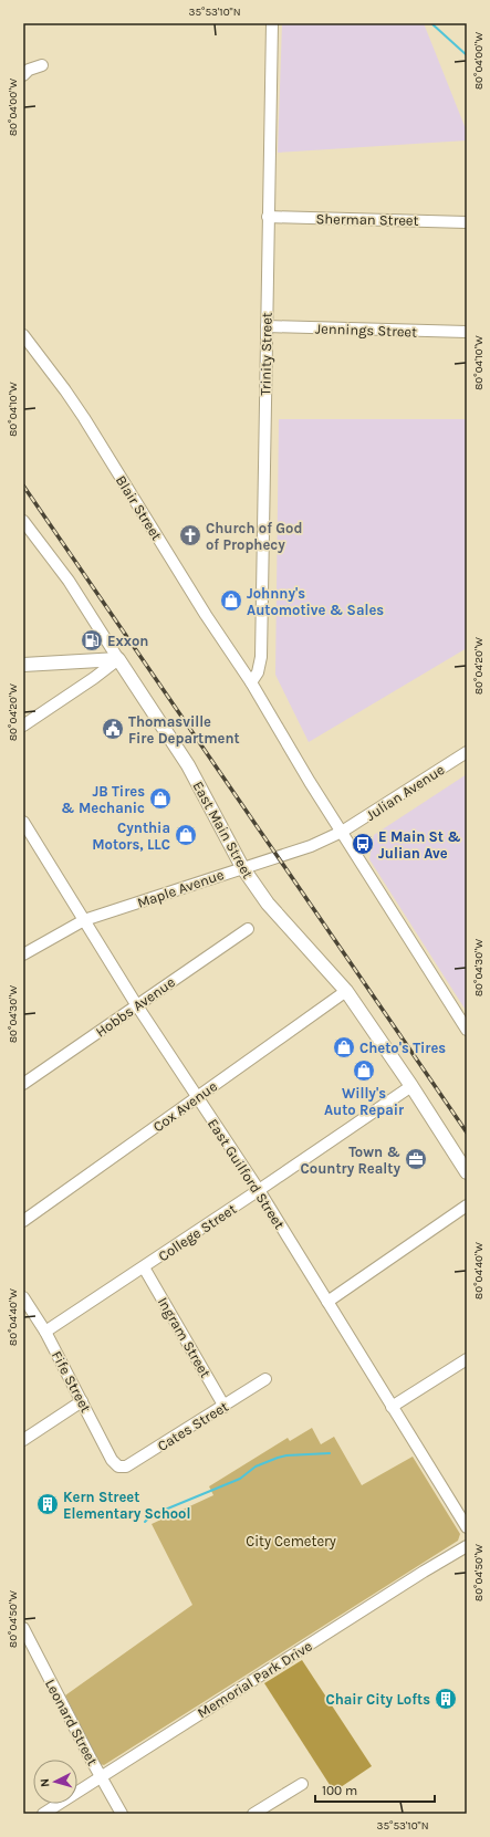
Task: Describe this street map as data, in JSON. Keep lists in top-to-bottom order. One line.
{"streets":{"main road":["East Main Street"],"street":["Sherman Street","Jennings Street","Trinity Street","Blair Street","Julian Avenue","Maple Avenue","Hobbs Avenue","Cox Avenue","East Guilford Street","College Street","Ingram Street","Fife Street","Cates Street","Memorial Park Drive","Leonard Street"]},"crossings":[["Sherman Street","Trinity Street"],["Jennings Street","Trinity Street"],["Trinity Street","Blair Street"],["Julian Avenue","Maple Avenue"],["East Main Street","Maple Avenue"],["East Main Street","Cox Avenue"],["East Main Street","College Street"],["Maple Avenue","East Guilford Street"],["Hobbs Avenue","East Guilford Street"],["Cox Avenue","East Guilford Street"],["East Guilford Street","College Street"],["College Street","Ingram Street"],["College Street","Fife Street"],["Ingram Street","Cates Street"],["Fife Street","Cates Street"],["Memorial Park Drive","Leonard Street"]],"parks":["City Cemetery"],"places":{"church":["Church of God of Prophecy"],"shop":["Johnny's Automotive & Sales","JB Tires & Mechanic","Cynthia Motors, LLC","Cheto's Tires","Willy's Auto Repair"],"fuel station":["Exxon"],"public building":["Thomasville Fire Department"],"bus stop":["E Main St & Julian Ave"],"office":["Town & Country Realty"],"building":["Kern Street Elementary School","Chair City Lofts"]},"scale_bar":"100 m","north":"left","coordinates":["35°53'10\"N","80°04'00\"W","80°04'10\"W","80°04'20\"W","80°04'30\"W","80°04'40\"W","80°04'50\"W"]}
